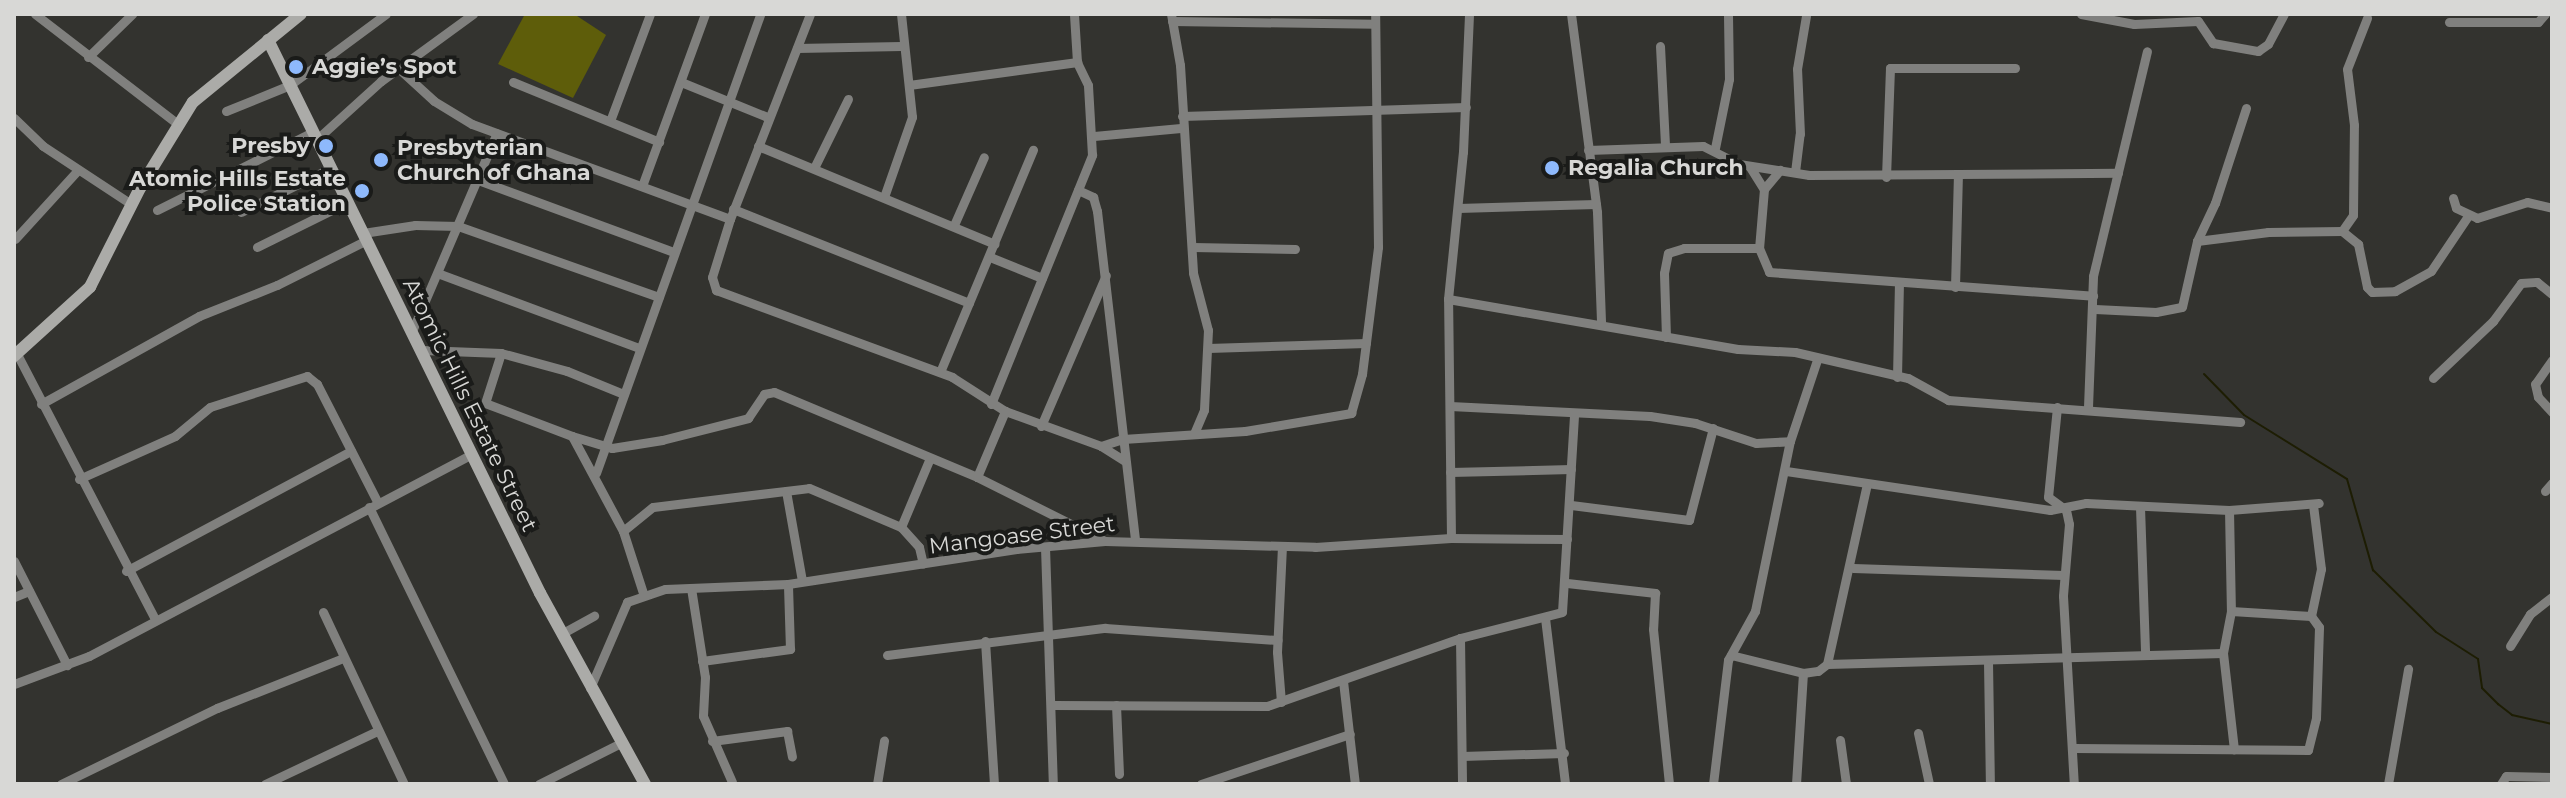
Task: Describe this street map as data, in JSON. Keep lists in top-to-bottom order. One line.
{"streets":{"street":["Atomic Hills Estate Street","Mangoase Street"]},"places":["Aggie’s Spot","Presby","Presbyterian Church of Ghana","Regalia Church","Atomic Hills Estate Police Station"]}
